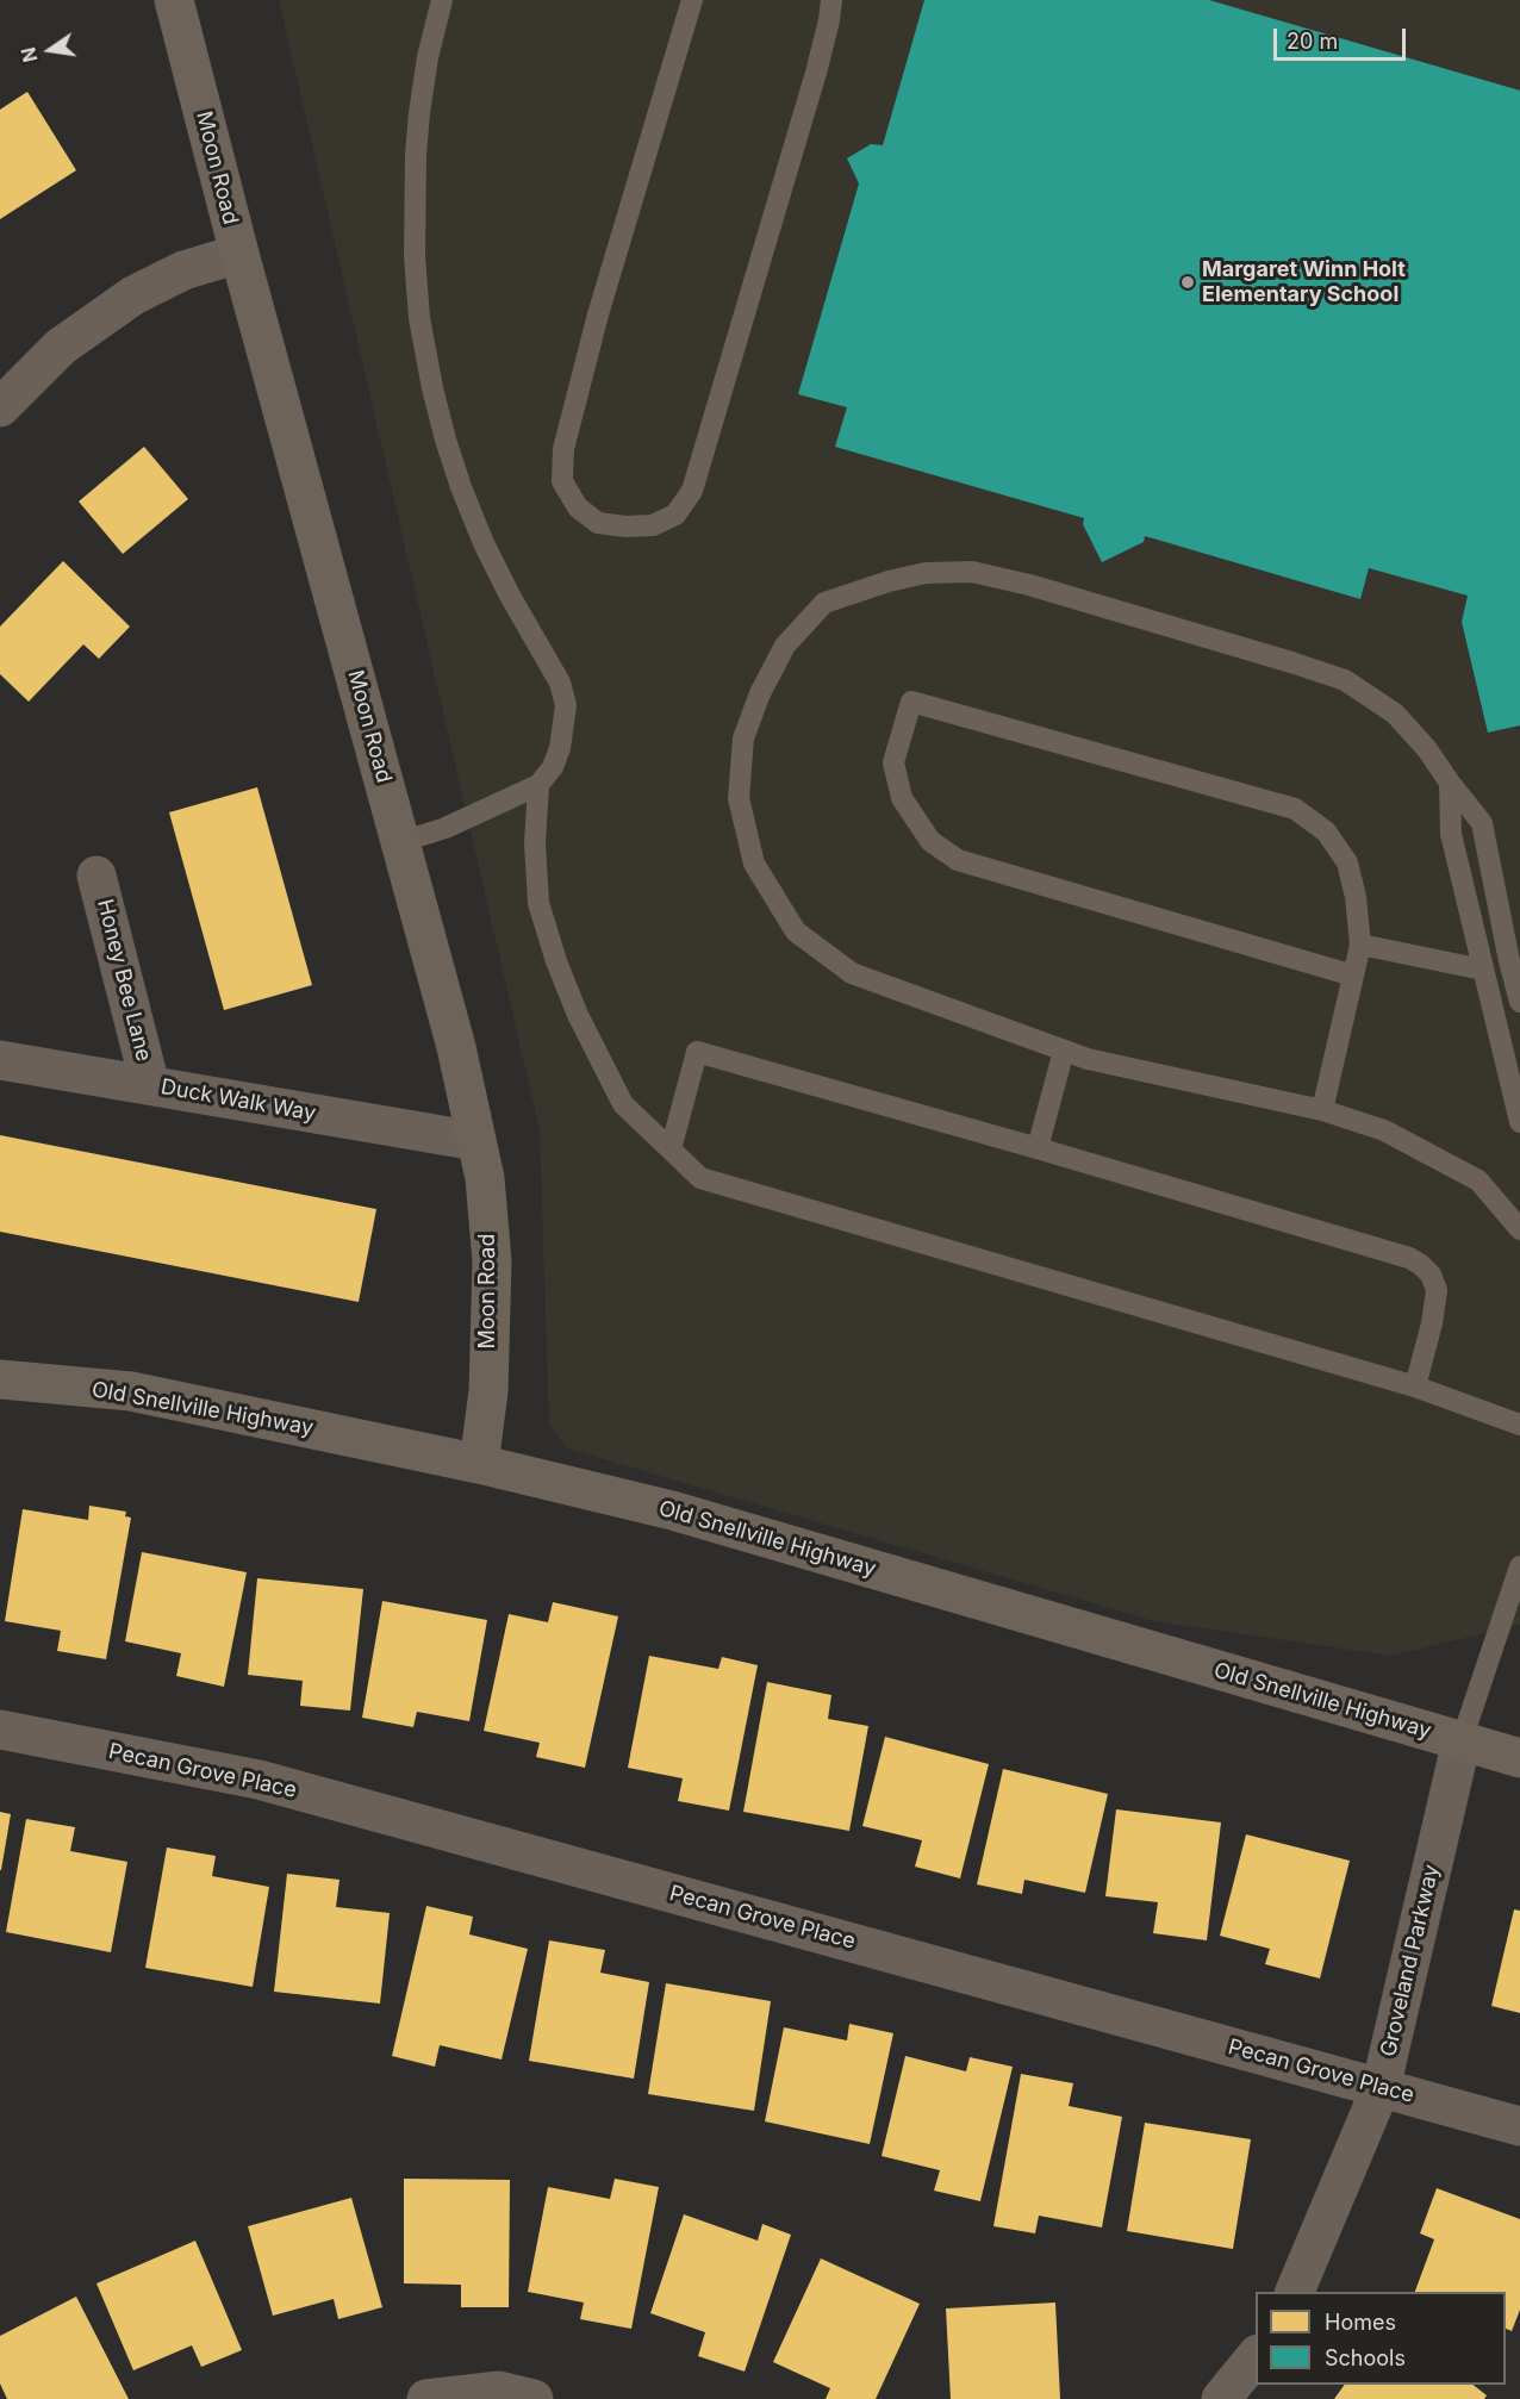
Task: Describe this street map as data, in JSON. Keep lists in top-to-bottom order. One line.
{"streets":{"street":["Moon Road","Honey Bee Lane","Duck Walk Way","Old Snellville Highway","Pecan Grove Place","Groveland Parkway"]},"crossings":[["Moon Road","Duck Walk Way"],["Moon Road","Old Snellville Highway"],["Honey Bee Lane","Duck Walk Way"],["Old Snellville Highway","Groveland Parkway"],["Pecan Grove Place","Groveland Parkway"]],"places":["Margaret Winn Holt Elementary School"],"legend":["Homes","Schools"],"scale_bar":"20 m","north":"left"}
